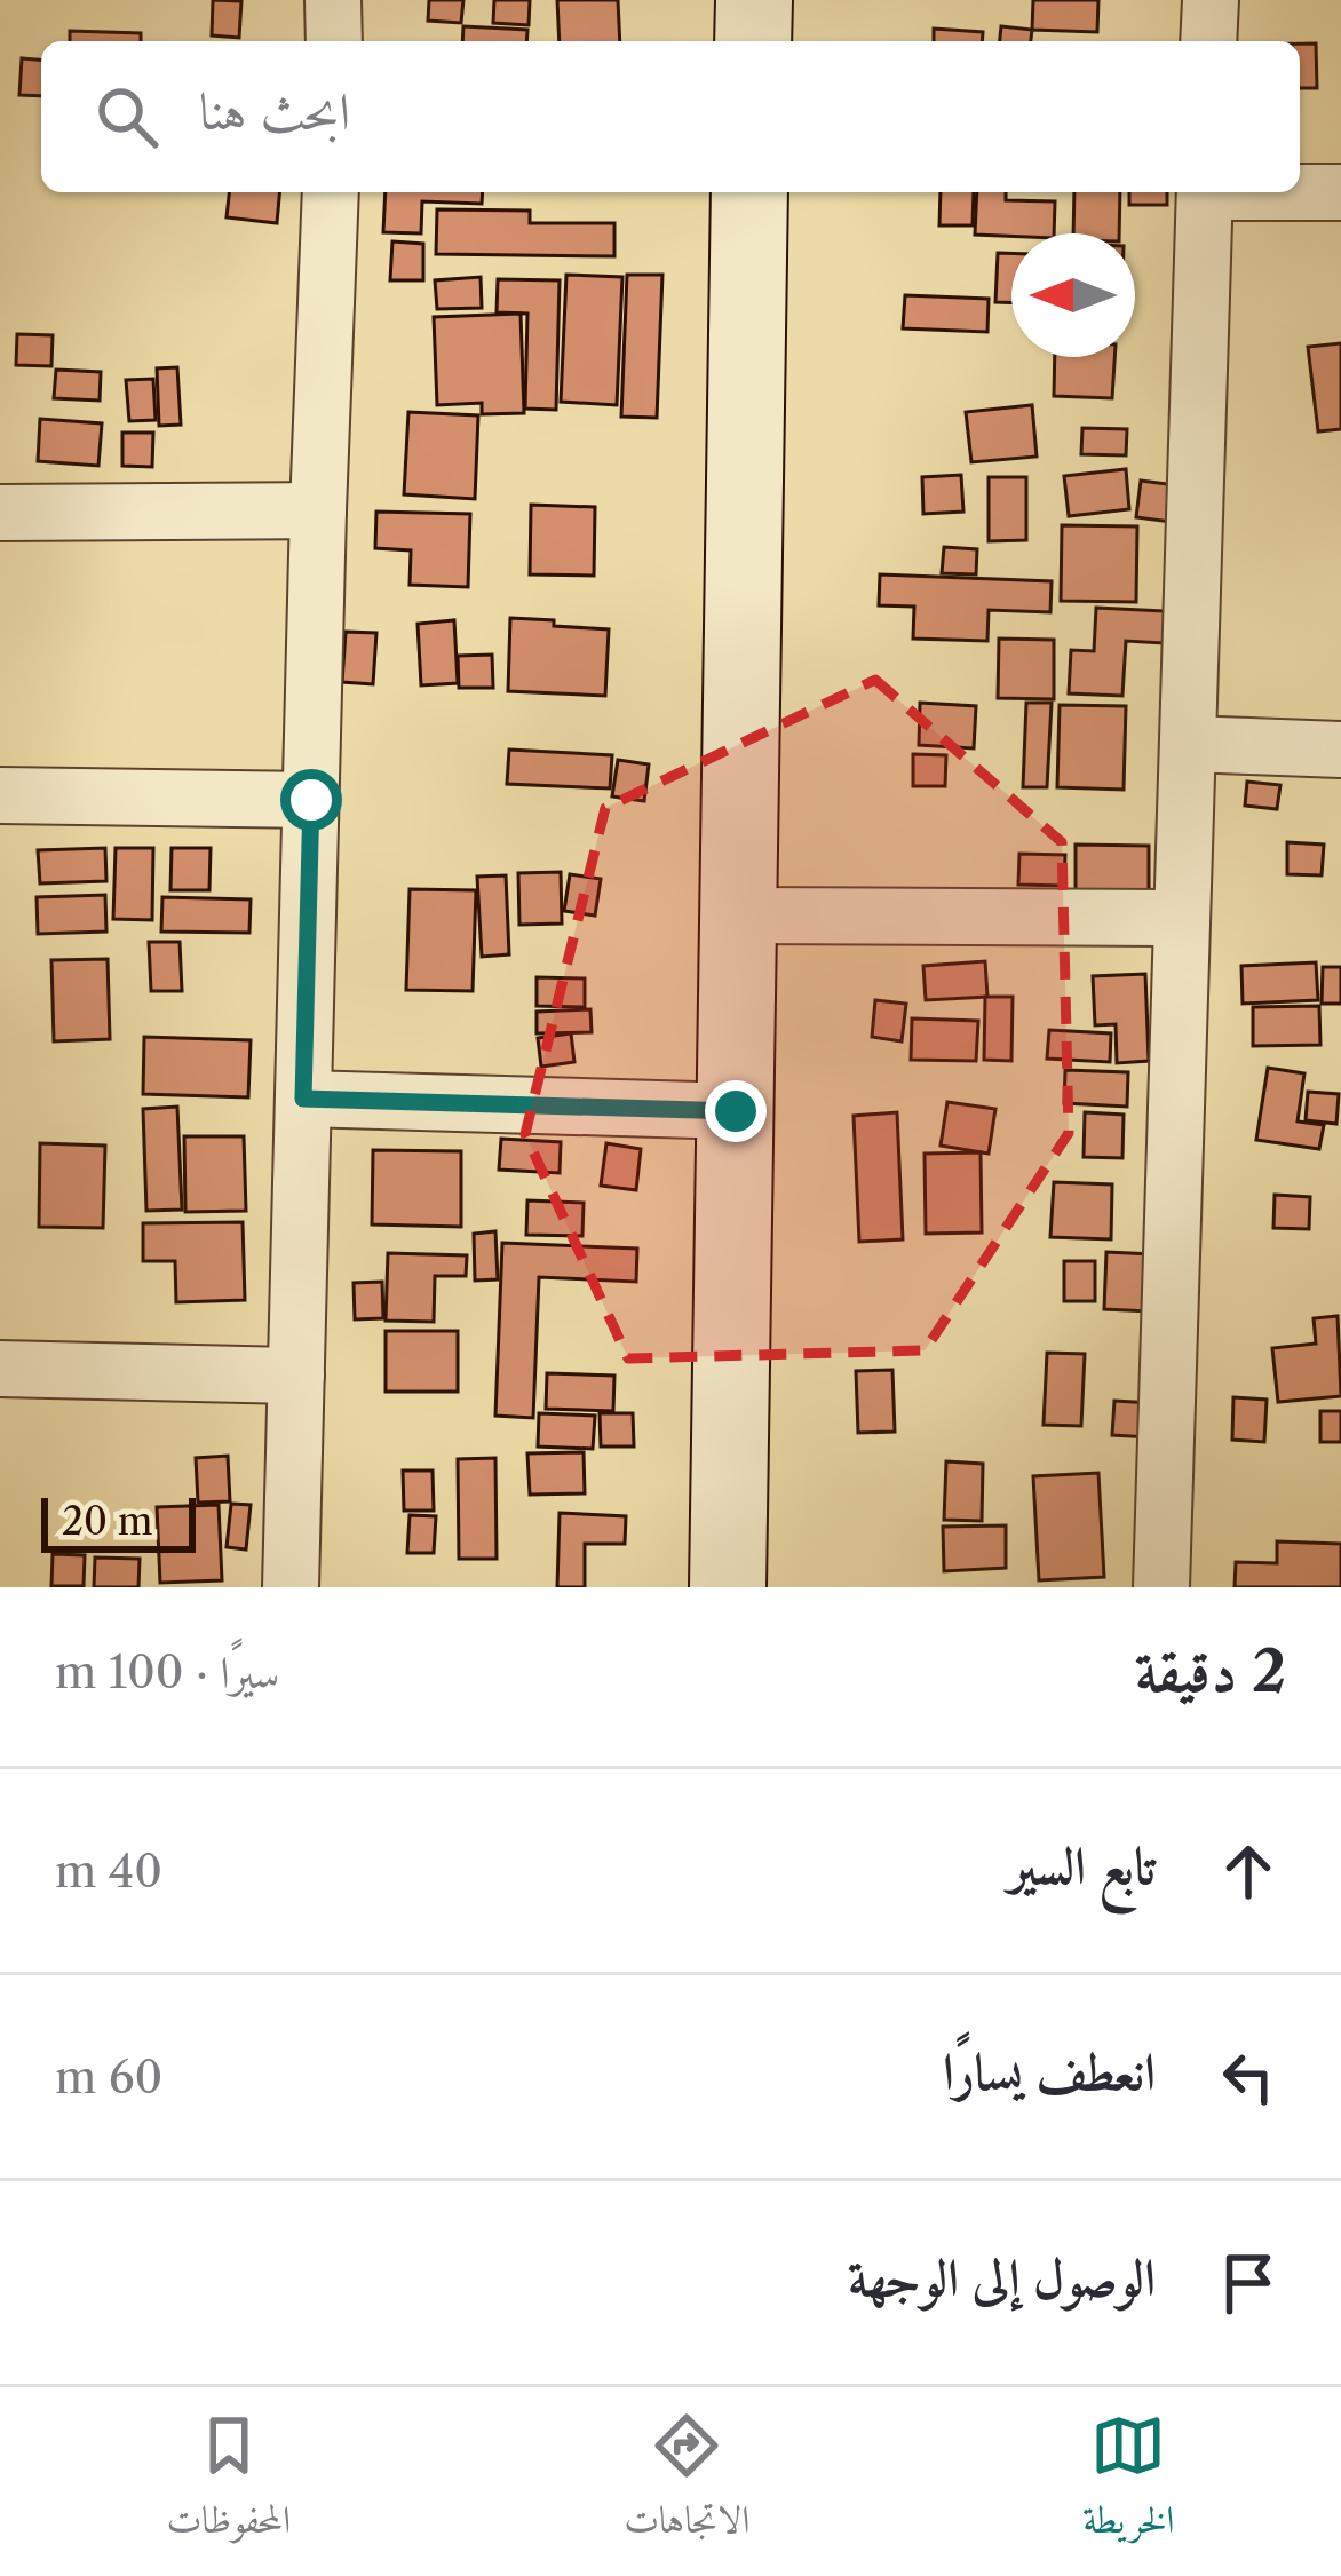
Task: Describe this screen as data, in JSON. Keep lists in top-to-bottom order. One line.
{"scale_bar":"20 m","north":"left","page":{"search":"ابحث هنا","scale":"20 m","heading":["2 دقيقة","سيرًا · 100 m"],"list":[["تابع السير","40 m"],["انعطف يسارًا","60 m"],"الوصول إلى الوجهة"],"nav":["الخريطة","الاتجاهات","المحفوظات"]}}
